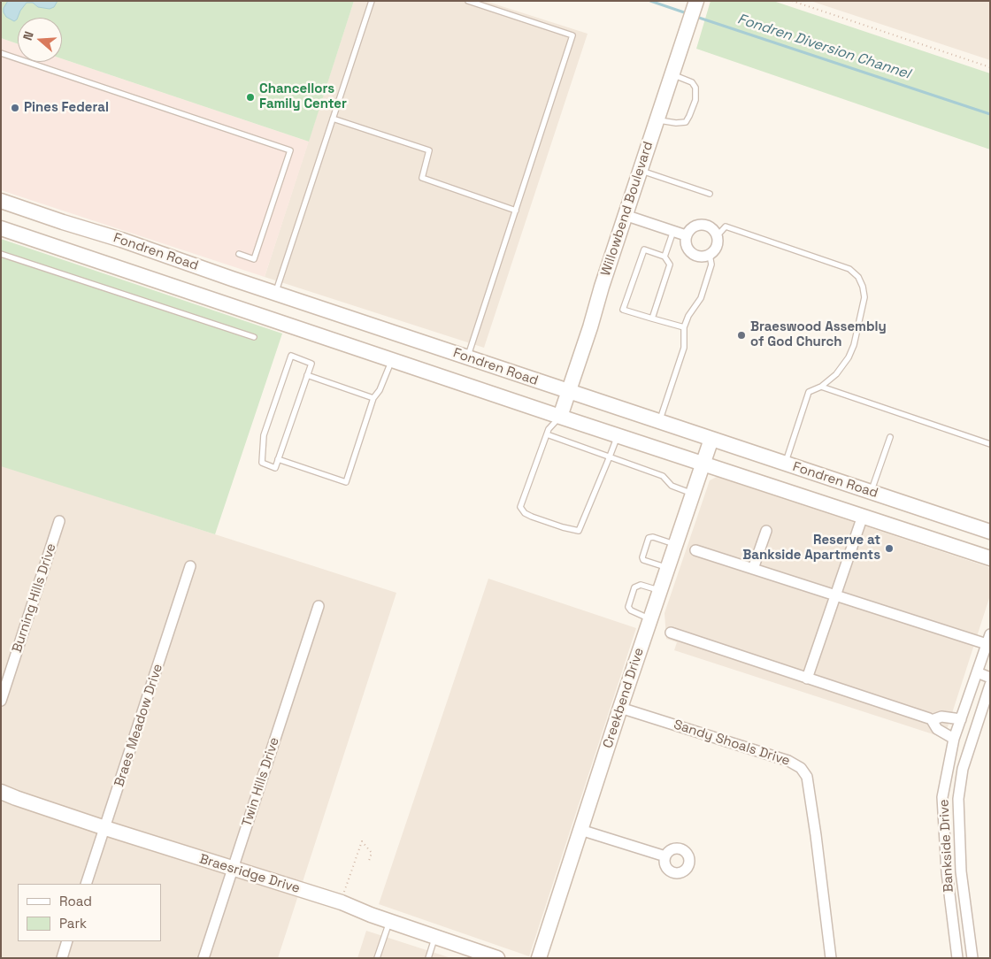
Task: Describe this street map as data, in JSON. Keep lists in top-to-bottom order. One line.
{"streets":{"main road":["Willowbend Boulevard","Fondren Road","Creekbend Drive","Braesridge Drive"],"street":["Burning Hills Drive","Braes Meadow Drive","Sandy Shoals Drive","Twin Hills Drive","Bankside Drive"]},"crossings":[["Willowbend Boulevard","Fondren Road"],["Fondren Road","Creekbend Drive"],["Creekbend Drive","Sandy Shoals Drive"],["Braes Meadow Drive","Braesridge Drive"],["Twin Hills Drive","Braesridge Drive"]],"water":["Fondren Diversion Channel"],"places":["Chancellors Family Center","Pines Federal","Braeswood Assembly of God Church","Reserve at Bankside Apartments"],"legend":["Road","Park"],"north":"left"}
